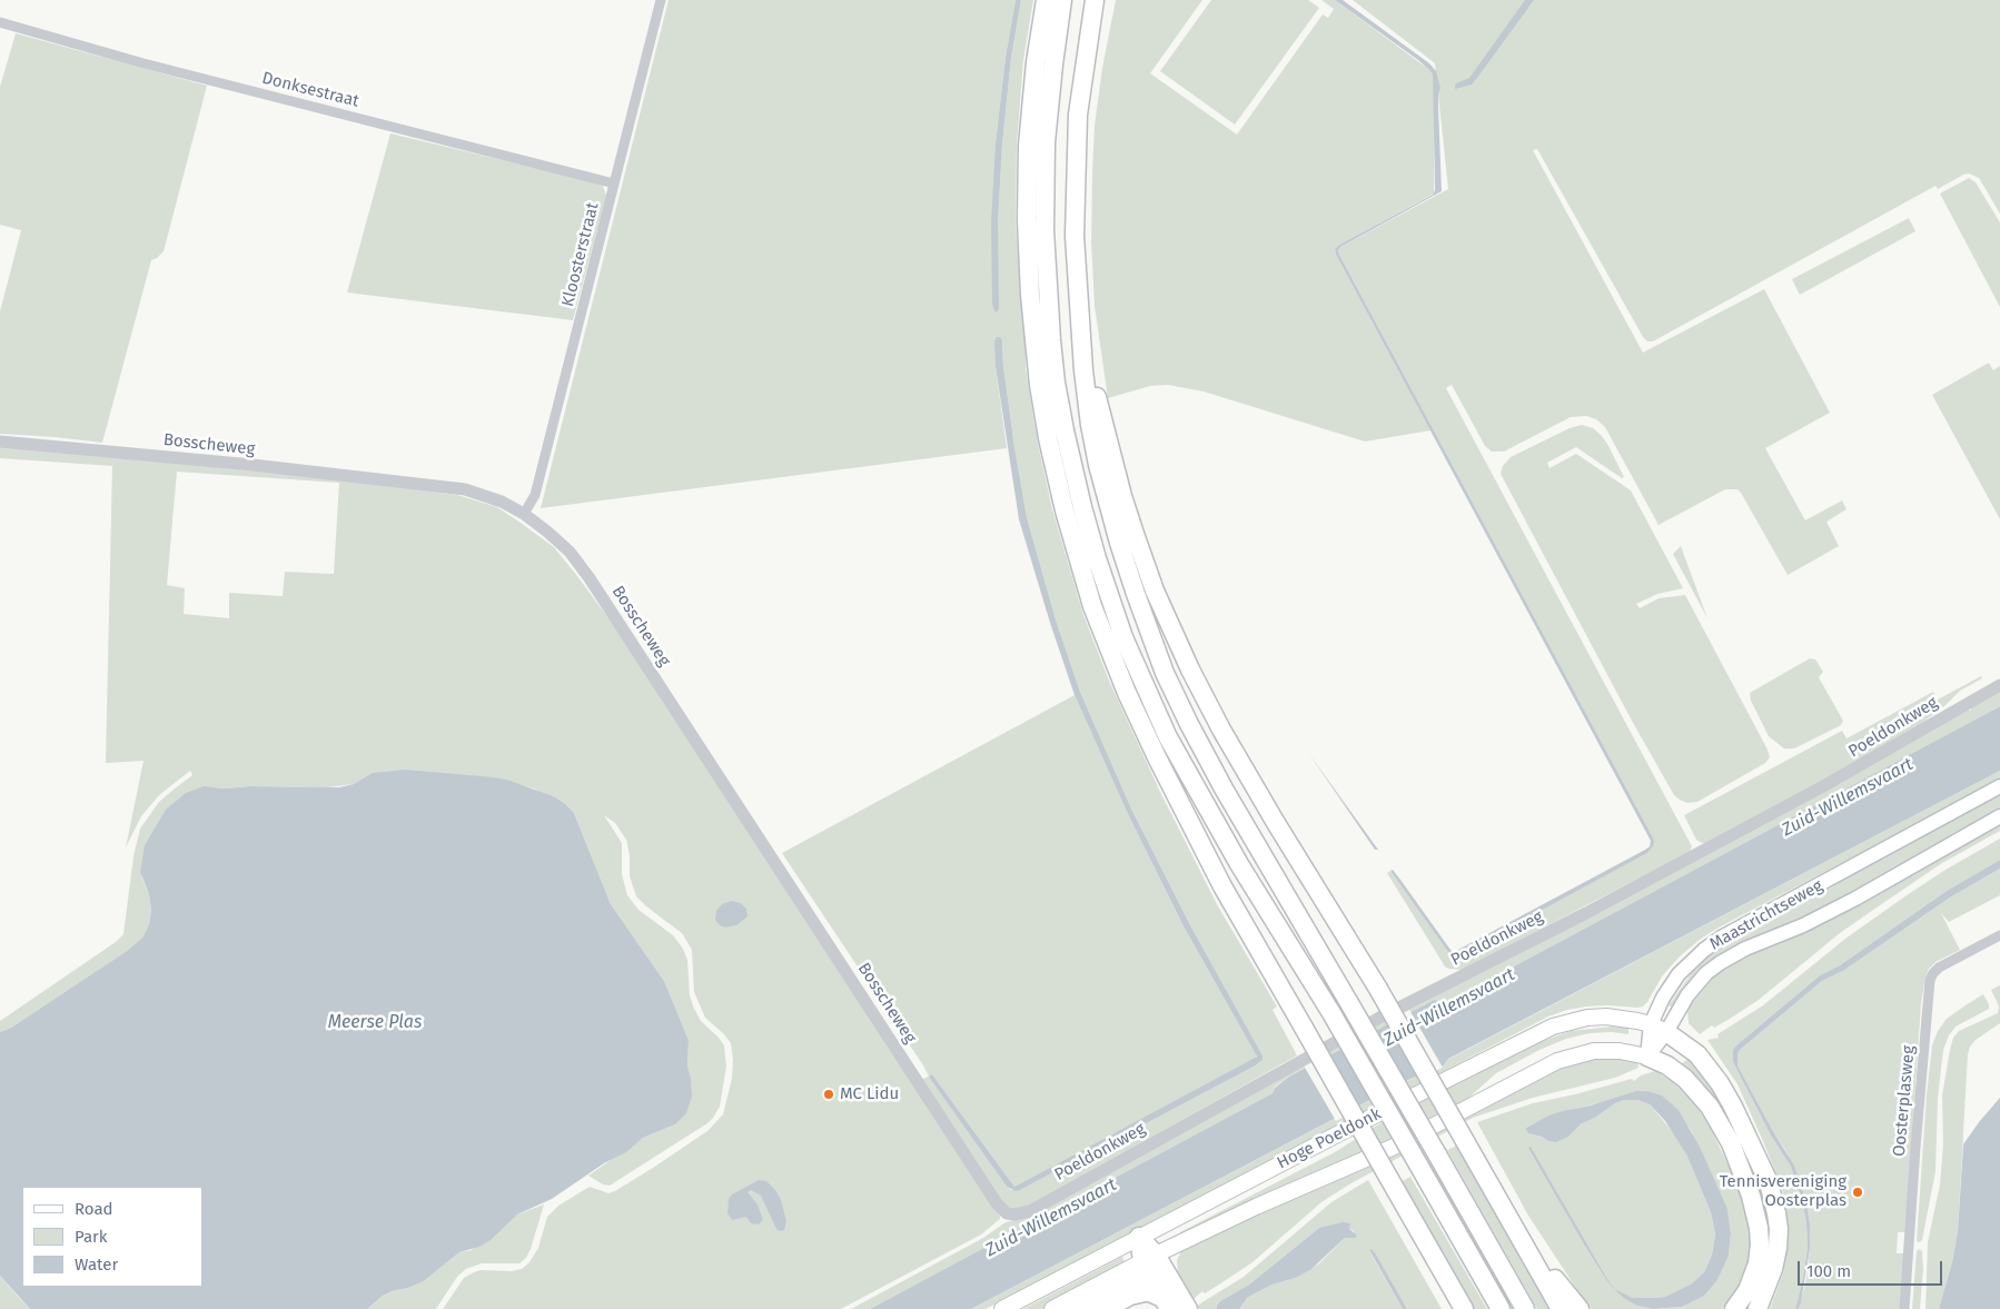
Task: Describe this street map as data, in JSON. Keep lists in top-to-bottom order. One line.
{"streets":{"highway":["Hoge Poeldonk"],"main road":["Maastrichtseweg"],"street":["Donksestraat","Kloosterstraat","Bosscheweg","Poeldonkweg","Oosterplasweg"]},"crossings":[["Donksestraat","Kloosterstraat"],["Kloosterstraat","Bosscheweg"],["Bosscheweg","Poeldonkweg"],["Maastrichtseweg","Hoge Poeldonk"]],"water":["Zuid-Willemsvaart","Meerse Plas"],"places":["MC Lidu","Tennisvereniging Oosterplas"],"legend":["Road","Park","Water"],"scale_bar":"100 m"}
